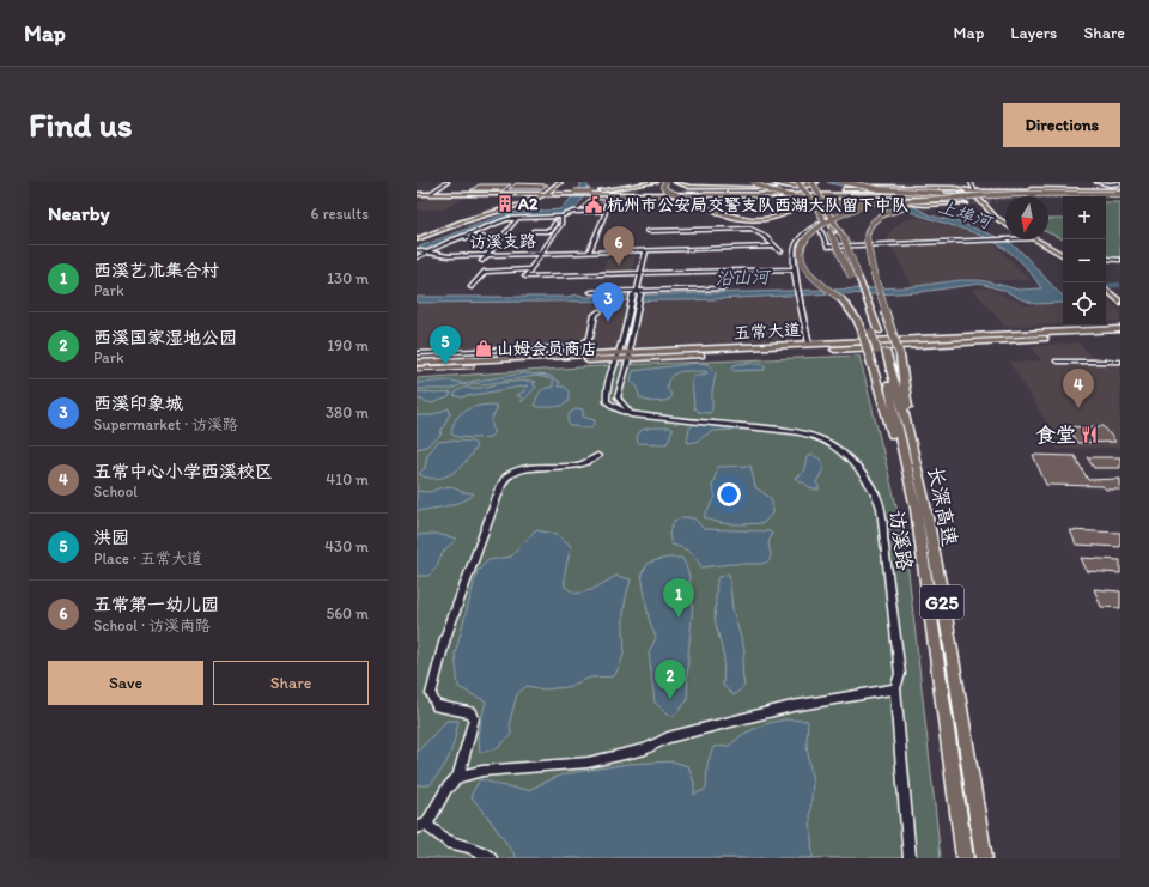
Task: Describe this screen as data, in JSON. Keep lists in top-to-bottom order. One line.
{"streets":{"highway":["长深高速","G25"],"main road":["五常大道"],"street":["访溪支路","访溪路"]},"crossings":[["五常大道","访溪路"],["长深高速","G25"]],"water":["上埠河","沿山河"],"places":{"building":["A2"],"public building":["杭州市公安局交警支队西湖大队留下中队"],"shop":["山姆会员商店"],"restaurant":["食堂"]},"north":"bottom","page":{"header":"Map","nav":["Map","Layers","Share"],"buttons":["Directions",["Save","Share"]],"title":"Find us","heading":["Nearby","6 results"],"map_buttons":["+","−"],"pins":["6","3","5","4","1","2"],"list":[{"mark":"1","name":"西溪艺术集合村","note":"Park","value":"130 m"},{"mark":"2","name":"西溪国家湿地公园","note":"Park","value":"190 m"},{"mark":"3","name":"西溪印象城","note":"Supermarket · 访溪路","value":"380 m"},{"mark":"4","name":"五常中心小学西溪校区","note":"School","value":"410 m"},{"mark":"5","name":"洪园","note":"Place · 五常大道","value":"430 m"},{"mark":"6","name":"五常第一幼儿园","note":"School · 访溪南路","value":"560 m"}]}}
